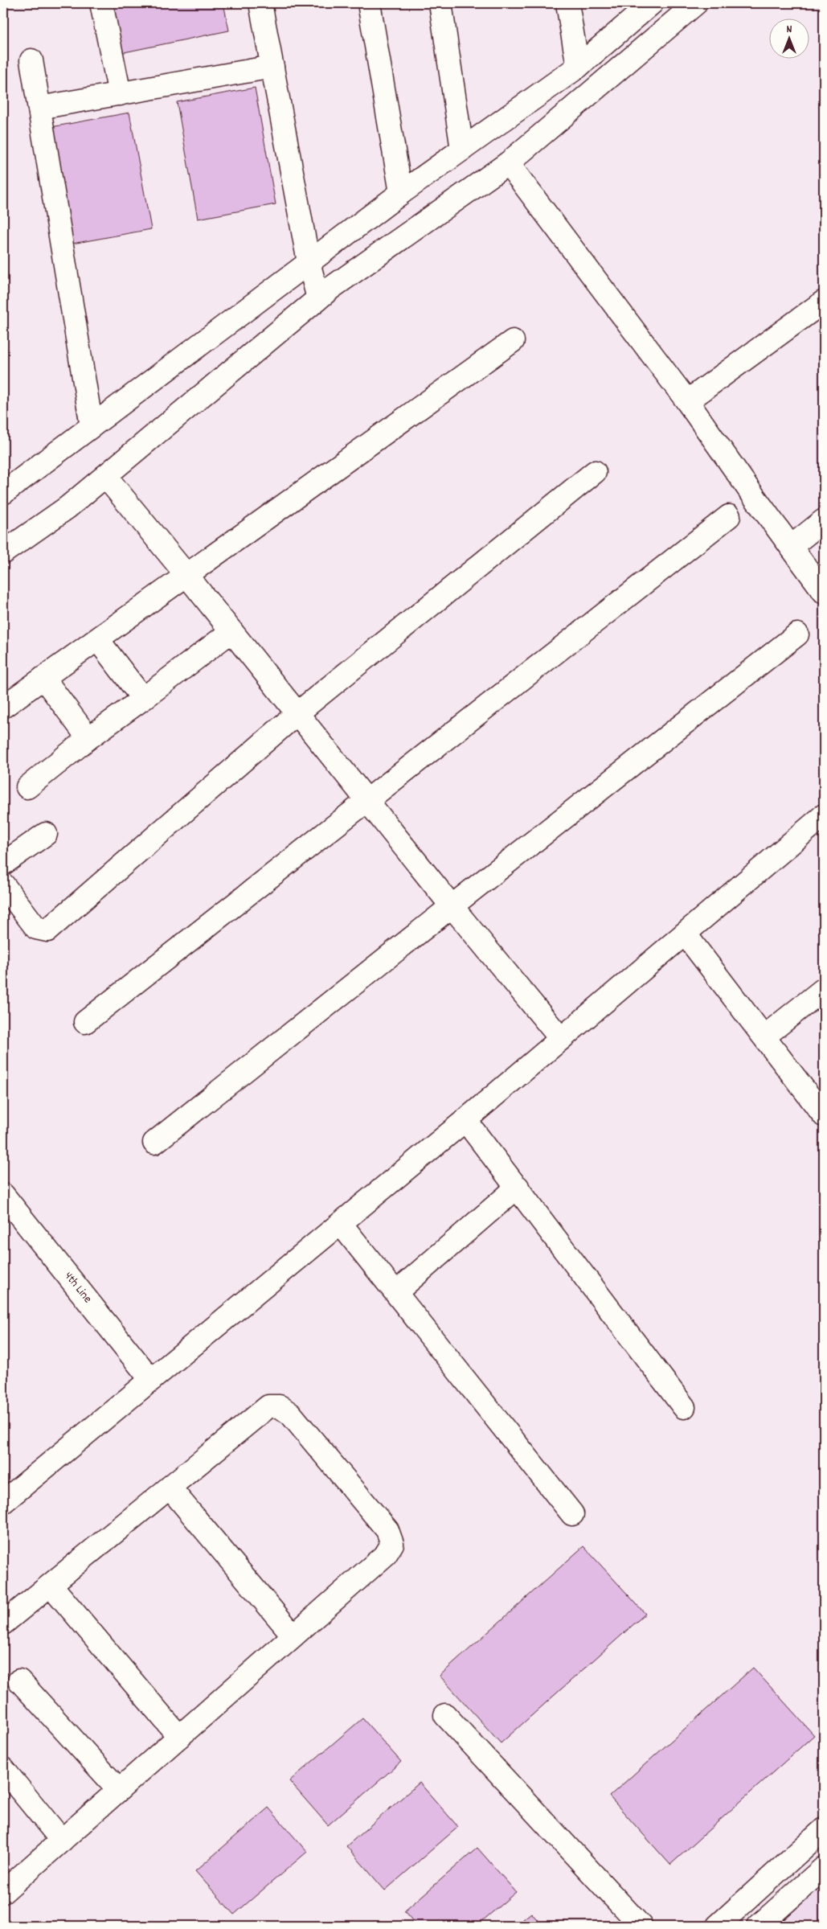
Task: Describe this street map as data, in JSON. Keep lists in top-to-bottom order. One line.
{"streets":{"street":["4th Line"]},"north":"top"}
